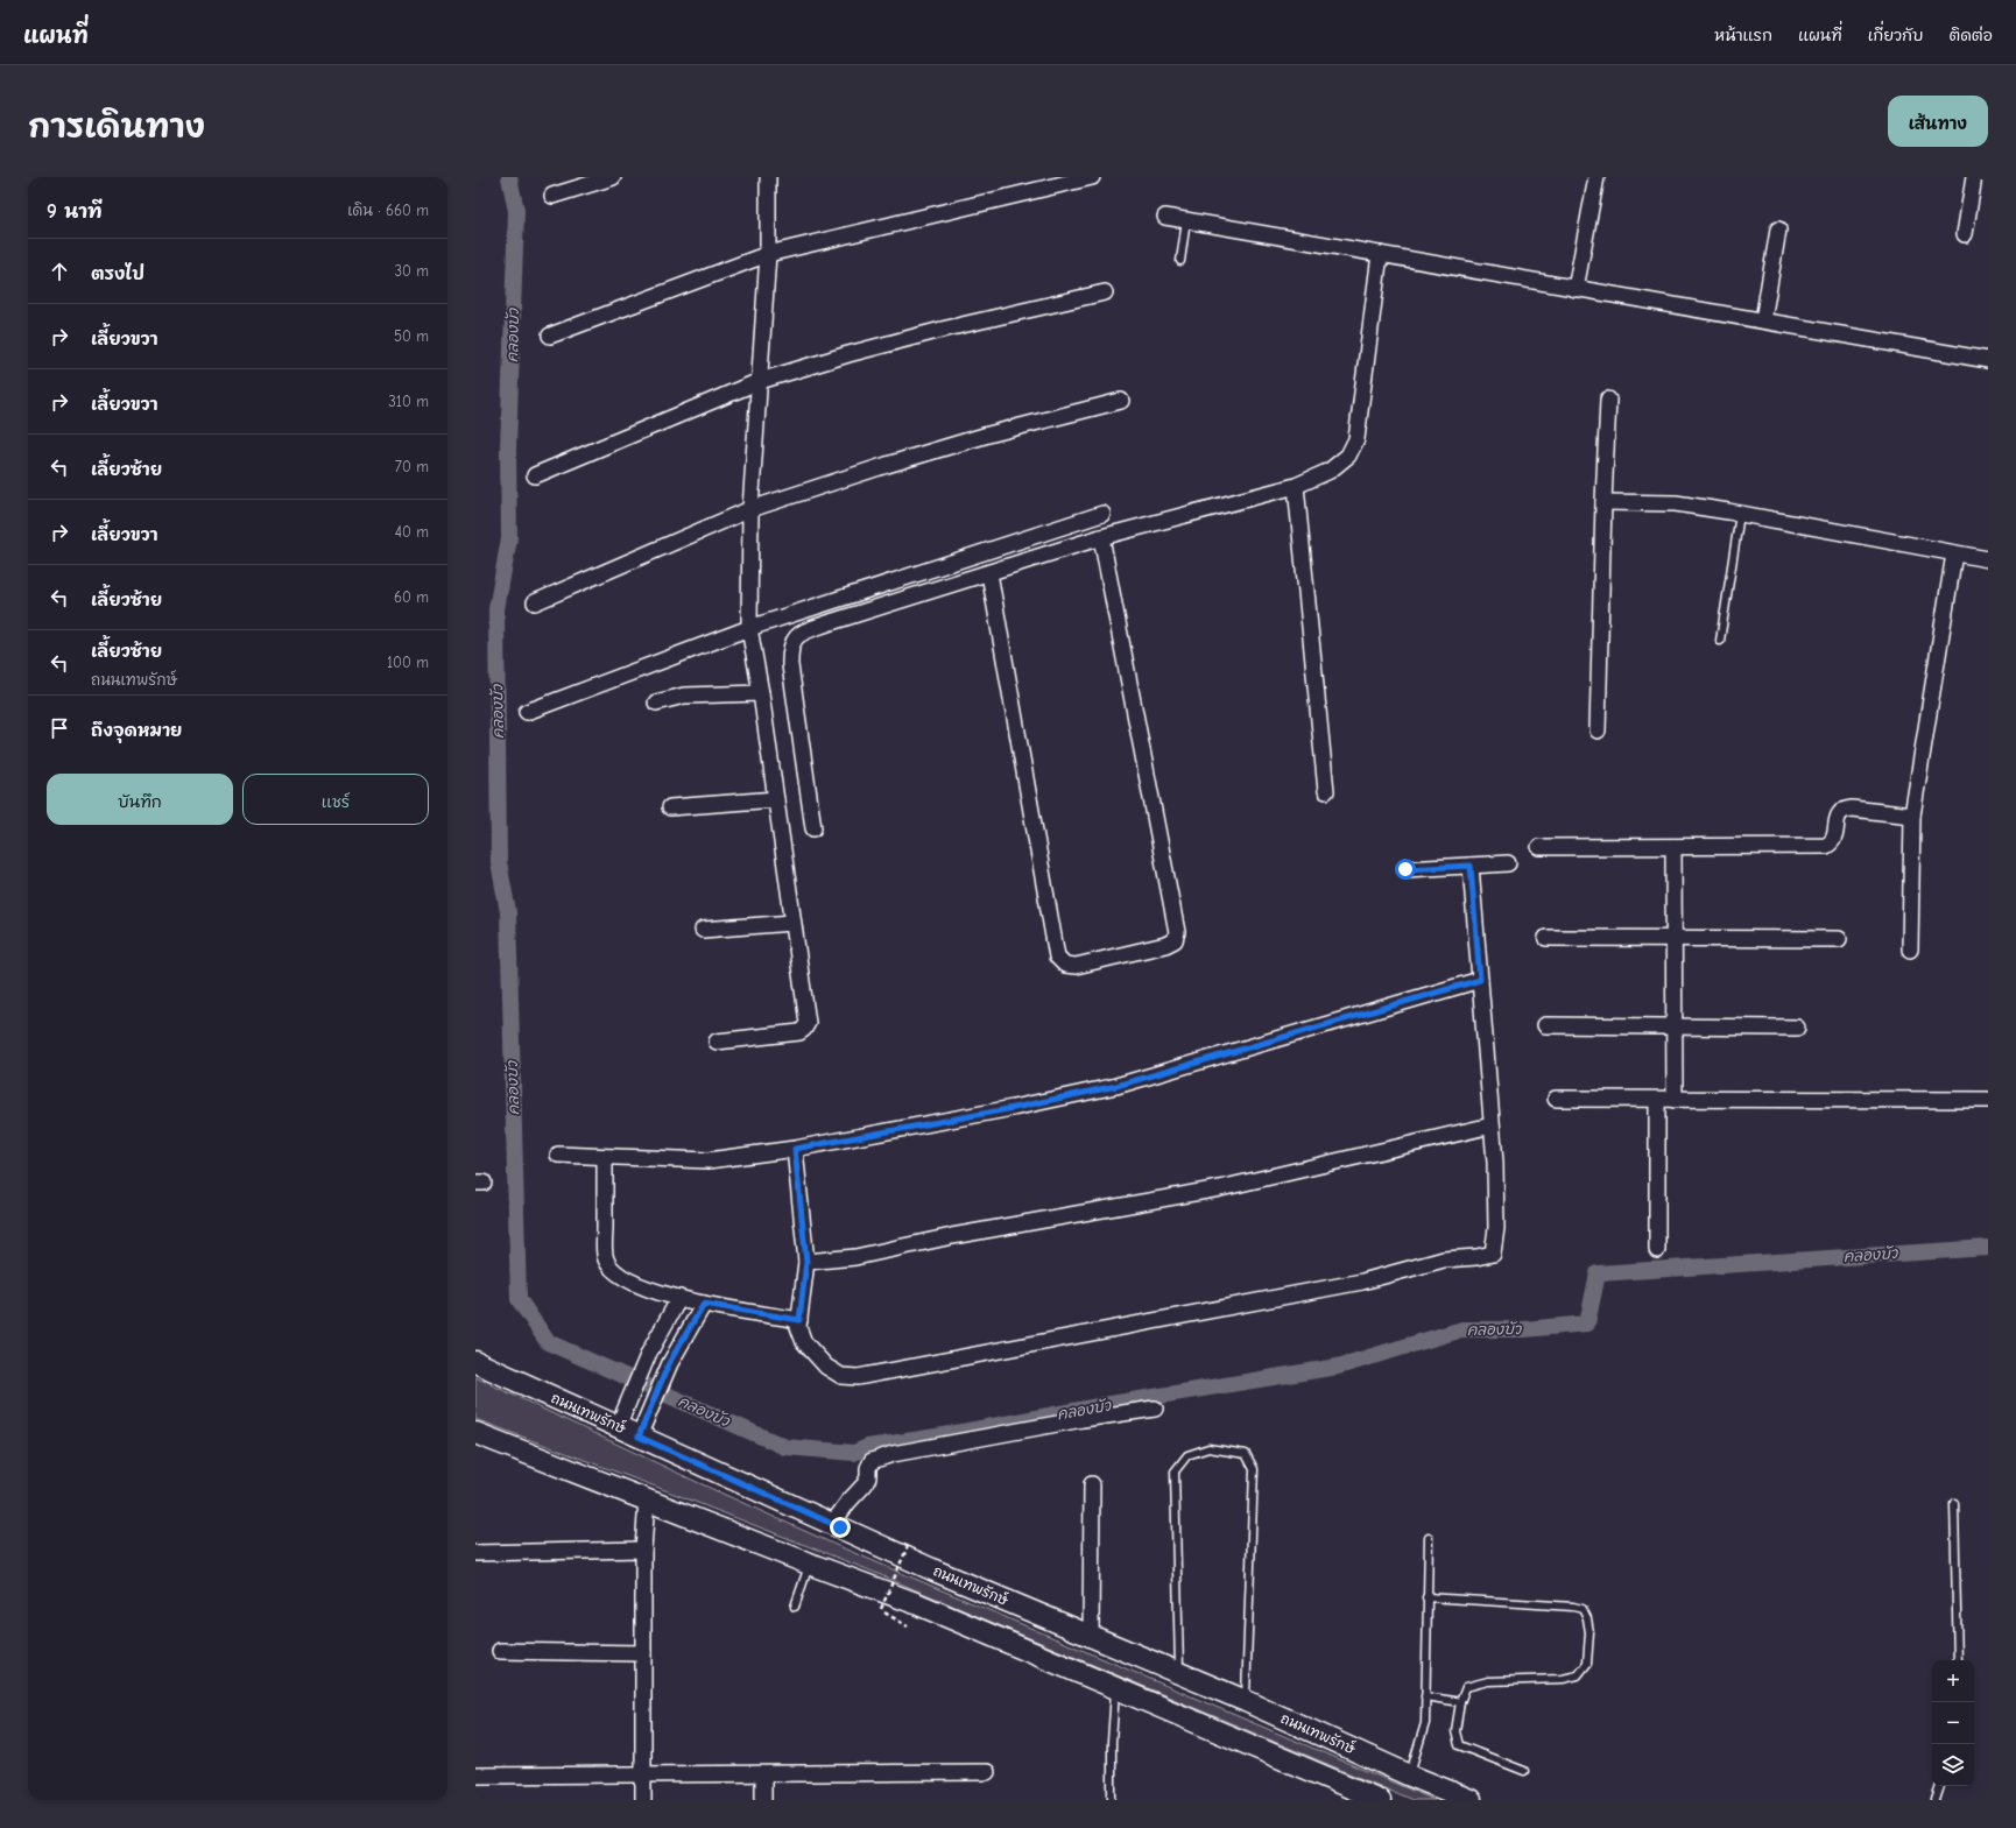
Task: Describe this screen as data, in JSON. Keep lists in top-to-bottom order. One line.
{"streets":{"main road":["ถนนเทพรักษ์"]},"water":["คลองบัว"],"page":{"header":"แผนที่","nav":["หน้าแรก","แผนที่","เกี่ยวกับ","ติดต่อ"],"title":"การเดินทาง","buttons":["เส้นทาง",["บันทึก","แชร์"]],"heading":["9 นาที","เดิน · 660 m"],"list":[["ตรงไป","30 m"],["เลี้ยวขวา","50 m"],["เลี้ยวขวา","310 m"],["เลี้ยวซ้าย","70 m"],["เลี้ยวขวา","40 m"],["เลี้ยวซ้าย","60 m"],["เลี้ยวซ้าย","ถนนเทพรักษ์","100 m"],"ถึงจุดหมาย"],"map_buttons":["+","−"]}}
